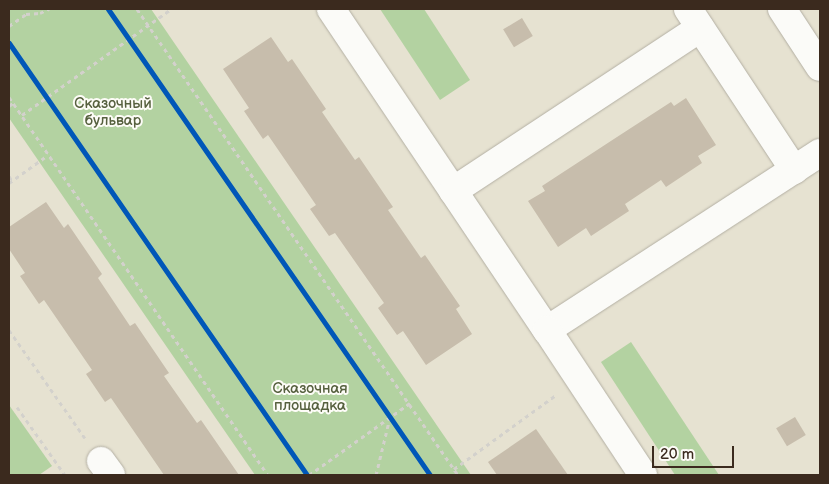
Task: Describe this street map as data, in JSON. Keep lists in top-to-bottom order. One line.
{"parks":["Сказочный бульвар","Сказочная площадка"],"scale_bar":"20 m"}
